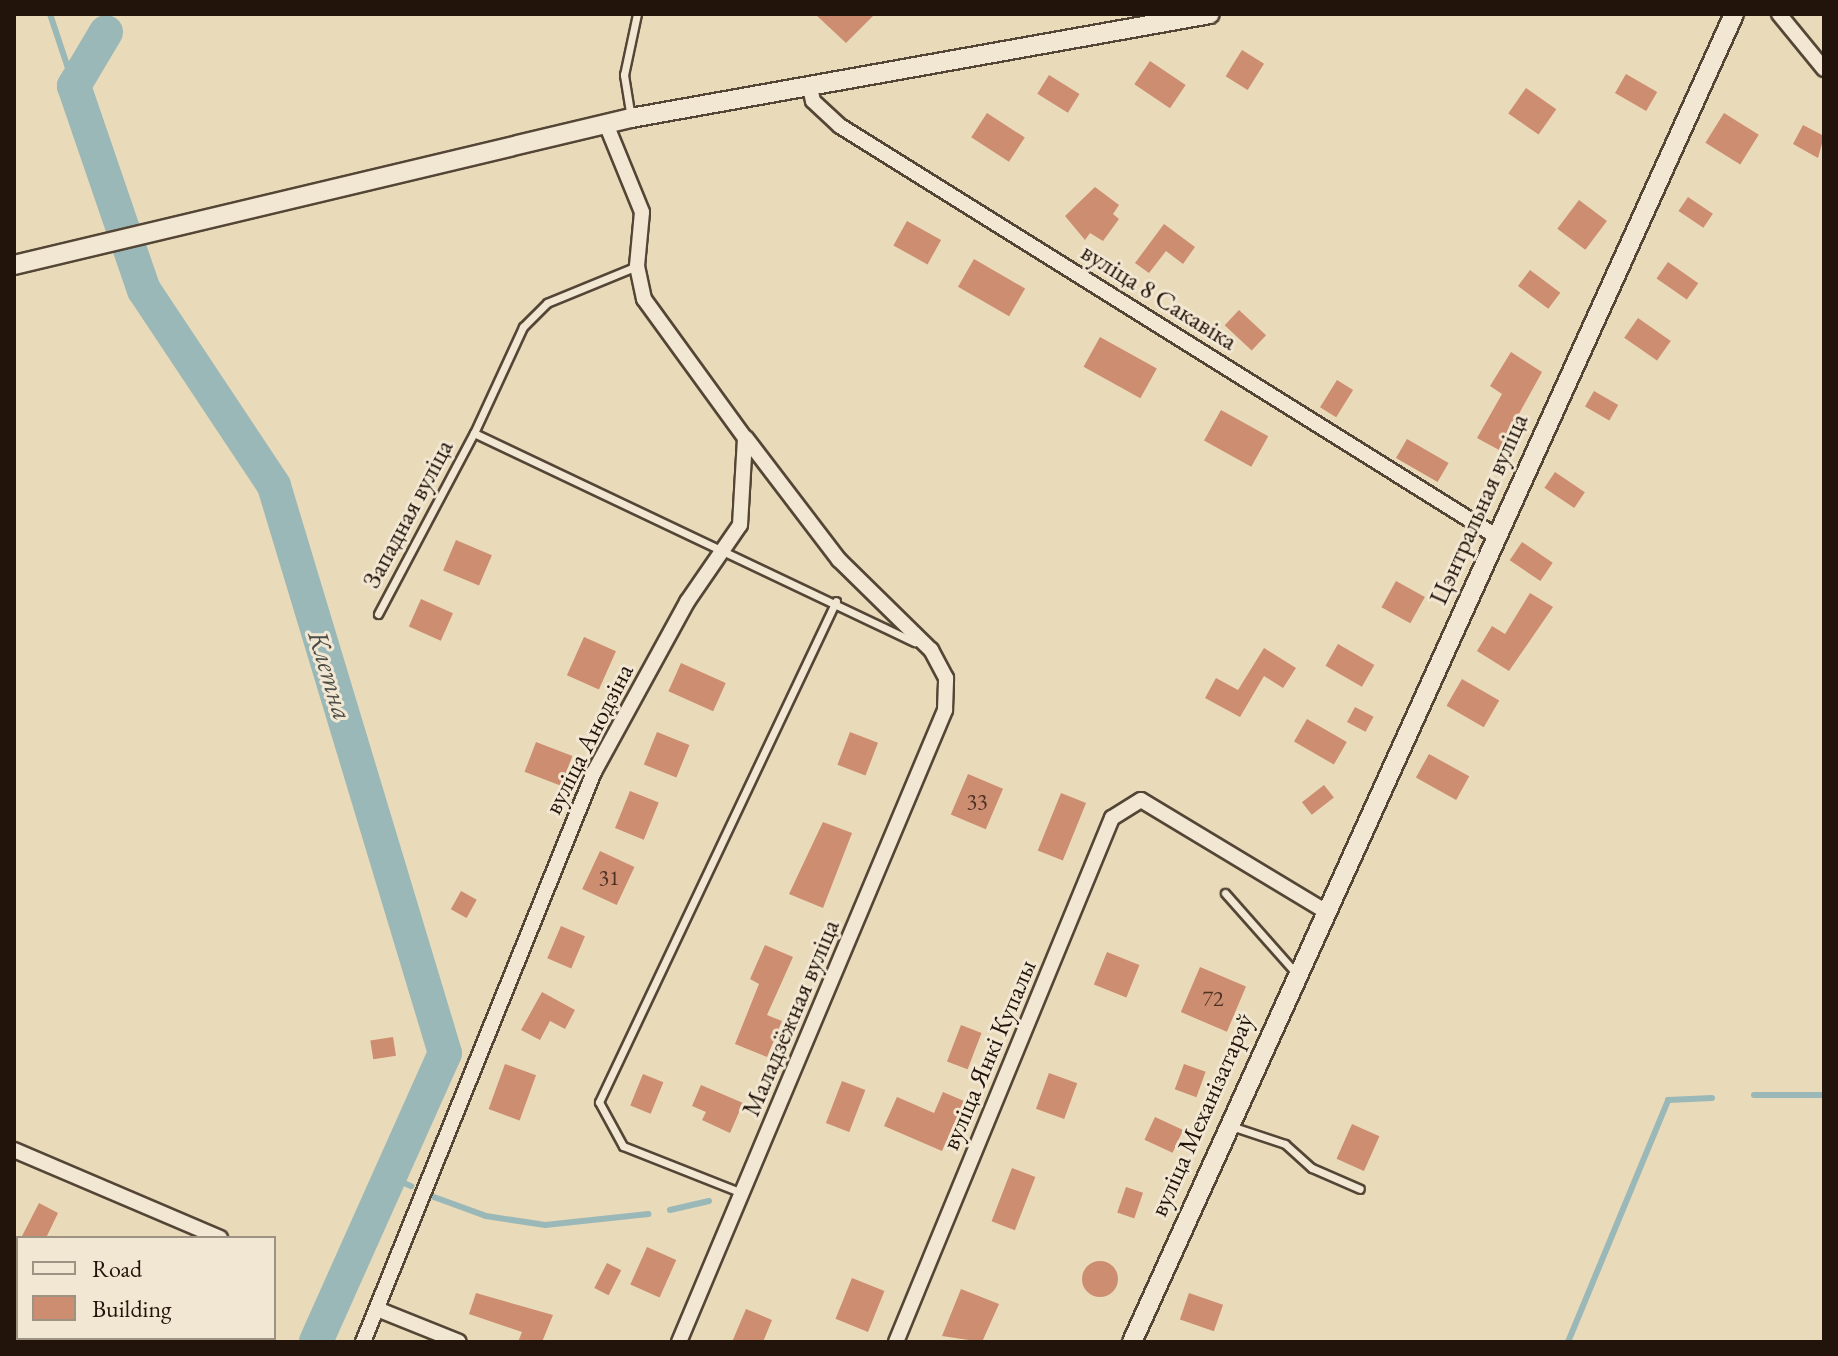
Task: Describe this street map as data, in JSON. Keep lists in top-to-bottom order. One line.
{"streets":{"street":["вуліца 8 Сакавіка","Цэнтральная вуліца","вуліца Анодзіна","Маладзёжная вуліца","вуліца Янкі Купалы","вуліца Механізатараў"],"lane":["Западная вуліца"]},"crossings":[["вуліца 8 Сакавіка","Цэнтральная вуліца"],["Цэнтральная вуліца","вуліца Янкі Купалы"],["Цэнтральная вуліца","вуліца Механізатараў"],["вуліца Янкі Купалы","вуліца Механізатараў"]],"water":["Клетна"],"house_numbers":["33","31","72"],"legend":["Road","Building"]}
